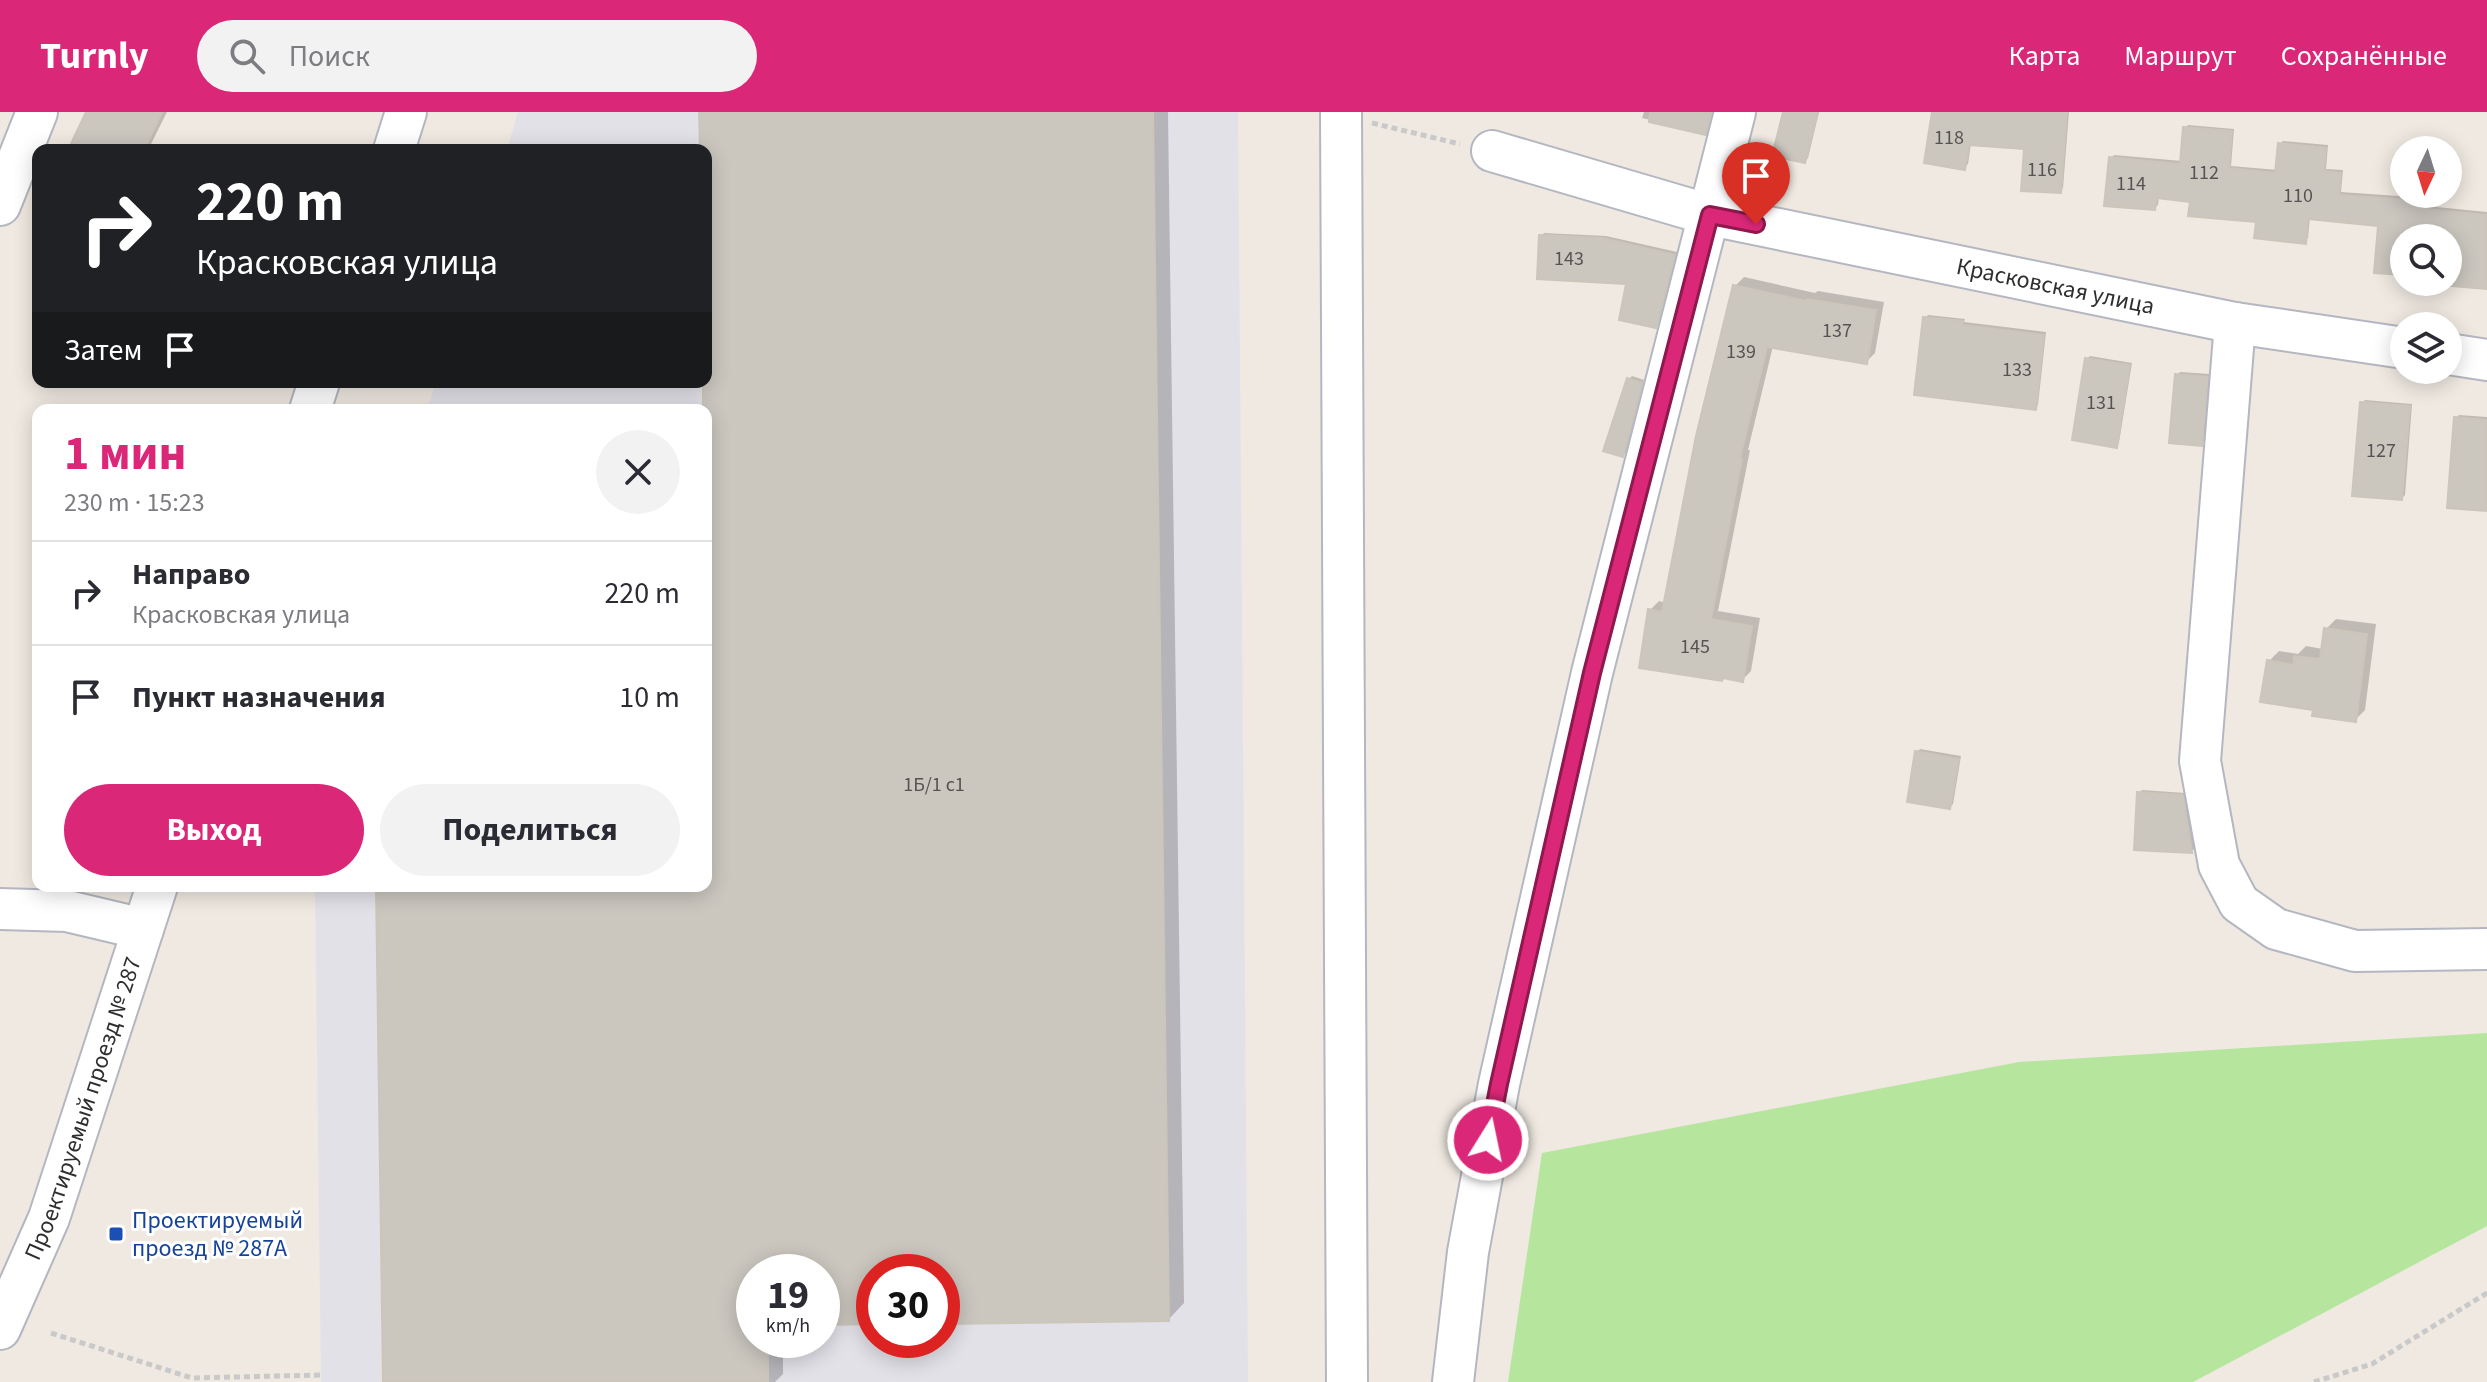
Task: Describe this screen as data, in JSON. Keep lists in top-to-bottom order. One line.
{"streets":{"street":["Красковская улица","Проектируемый проезд № 287"]},"places":{"transit":["Проектируемый проезд № 287А"]},"house_numbers":["118","116","112","114","110","143","137","139","133","131","127","145","1Б/1 с1"],"north":"bottom","page":{"header":"Turnly","search":"Поиск","nav":["Карта","Маршрут","Сохранённые"],"turn":["220 m","Красковская улица"],"then":"Затем","heading":["1 мин","230 m · 15:23"],"list":[{"name":"Направо","note":"Красковская улица","value":"220 m"},{"name":"Пункт назначения","value":"10 m"}],"buttons":["Выход","Поделиться"],"speed":"19 km/h","limit":"30"}}
